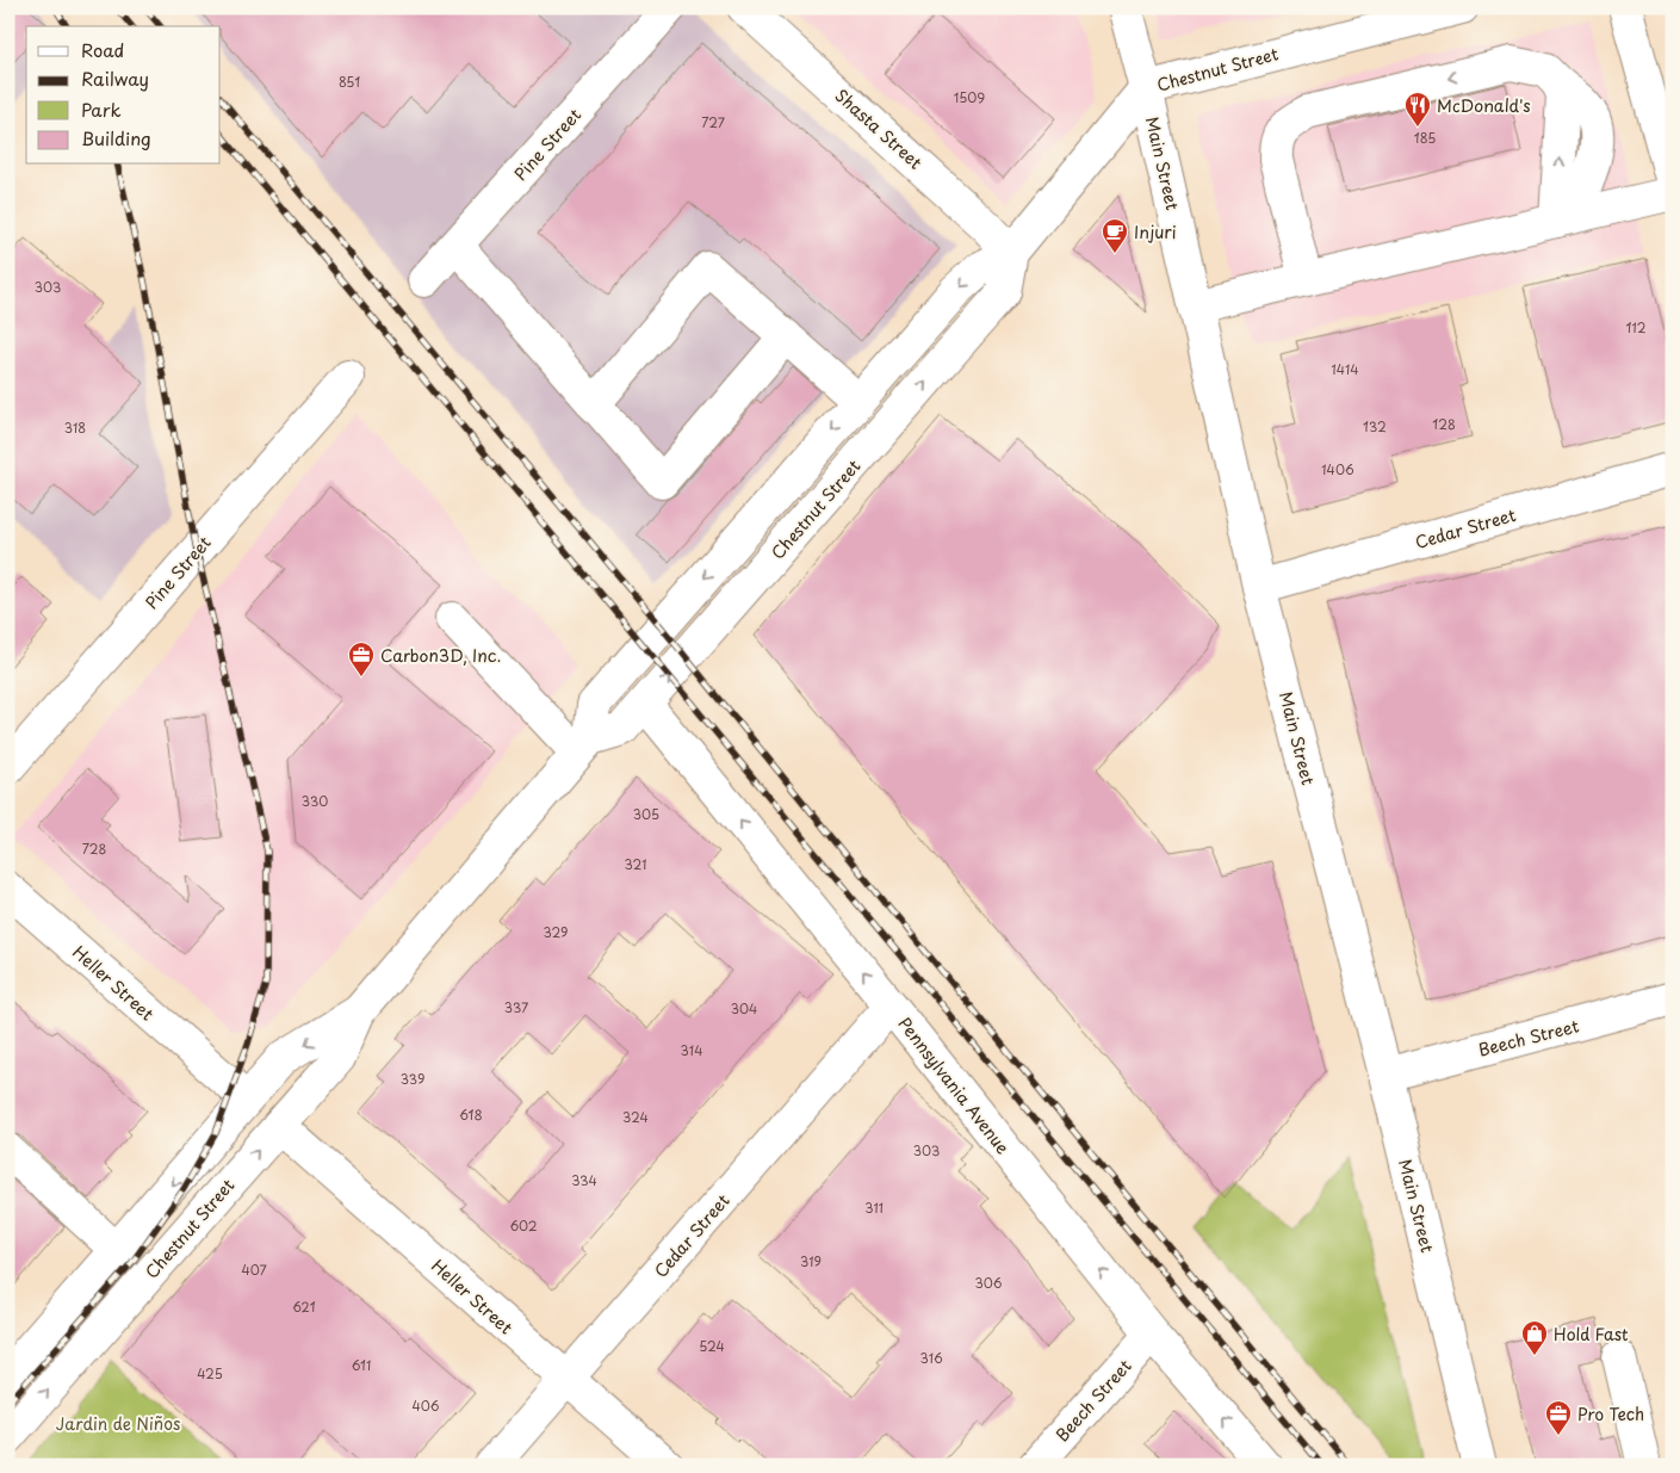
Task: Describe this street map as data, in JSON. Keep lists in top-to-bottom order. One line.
{"streets":{"street":["Chestnut Street","Shasta Street","Pine Street","Main Street","Cedar Street","Heller Street","Beech Street","Pennsylvania Avenue"]},"crossings":[["Chestnut Street","Shasta Street"],["Chestnut Street","Main Street"],["Chestnut Street","Heller Street"],["Chestnut Street","Pennsylvania Avenue"],["Main Street","Cedar Street"],["Main Street","Beech Street"],["Cedar Street","Heller Street"],["Cedar Street","Pennsylvania Avenue"],["Beech Street","Pennsylvania Avenue"]],"one_way":["Pennsylvania Avenue"],"parks":["Jardin de Niños"],"places":{"restaurant":["McDonald's"],"cafe":["Injuri"],"office":["Carbon3D, Inc.","Pro Tech"],"shop":["Hold Fast"]},"house_numbers":["851","1509","727","185","303","112","1414","128","132","318","1406","330","305","728","321","329","337","304","314","339","618","324","303","334","311","602","319","407","306","621","524","316","611","425","406"],"legend":["Road","Railway","Park","Building"]}
